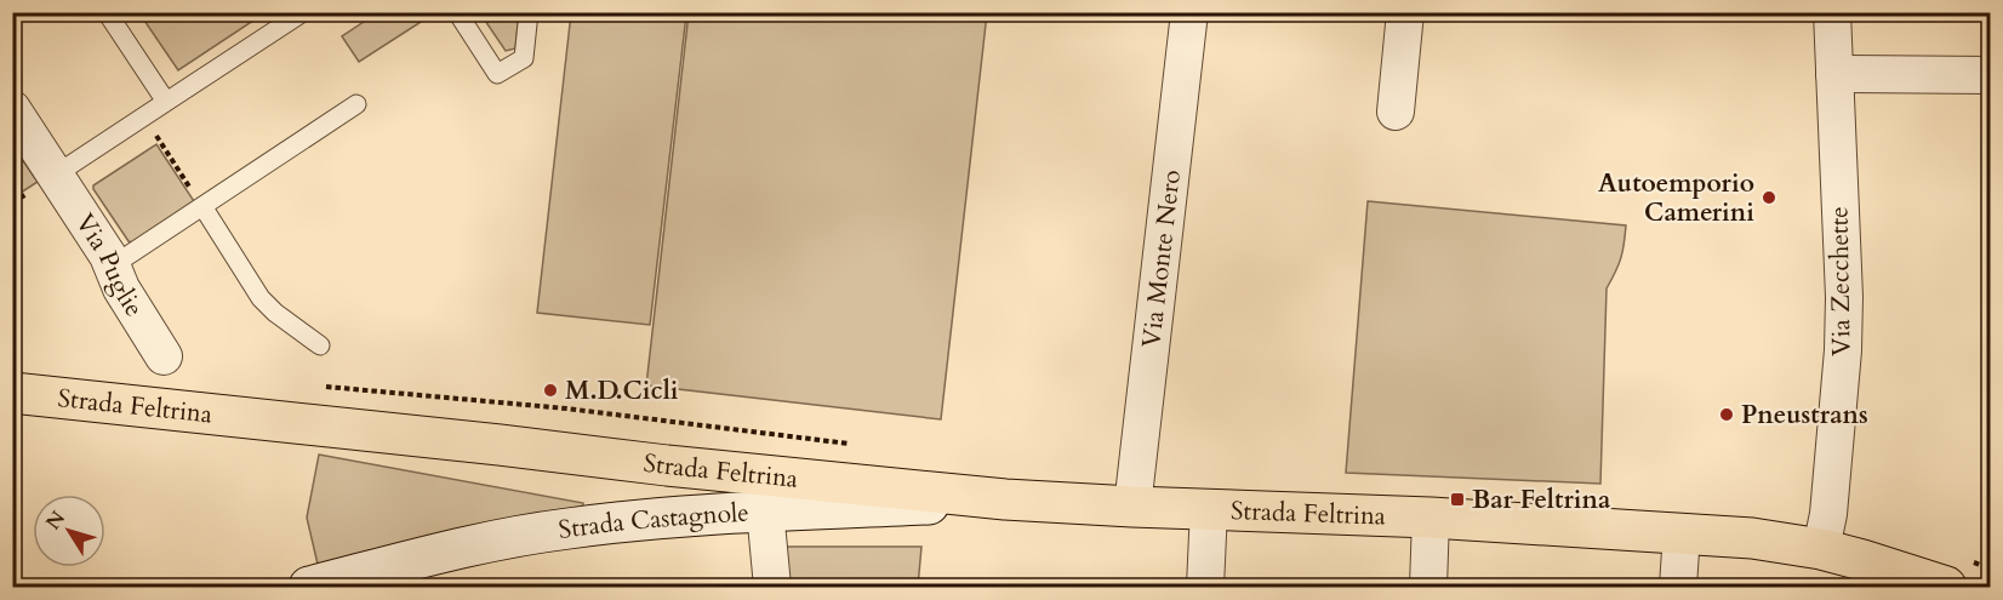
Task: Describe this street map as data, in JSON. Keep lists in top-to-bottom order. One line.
{"streets":{"main road":["Strada Feltrina","Strada Castagnole"],"street":["Via Monte Nero","Via Puglie","Via Zecchette"]},"crossings":[["Via Monte Nero","Strada Feltrina"],["Via Zecchette","Strada Feltrina"],["Strada Feltrina","Strada Castagnole"]],"places":{"other":["Autoemporio Camerini","M.D.Cicli","Pneustrans"],"transit":["Bar Feltrina"]},"north":"top left"}
